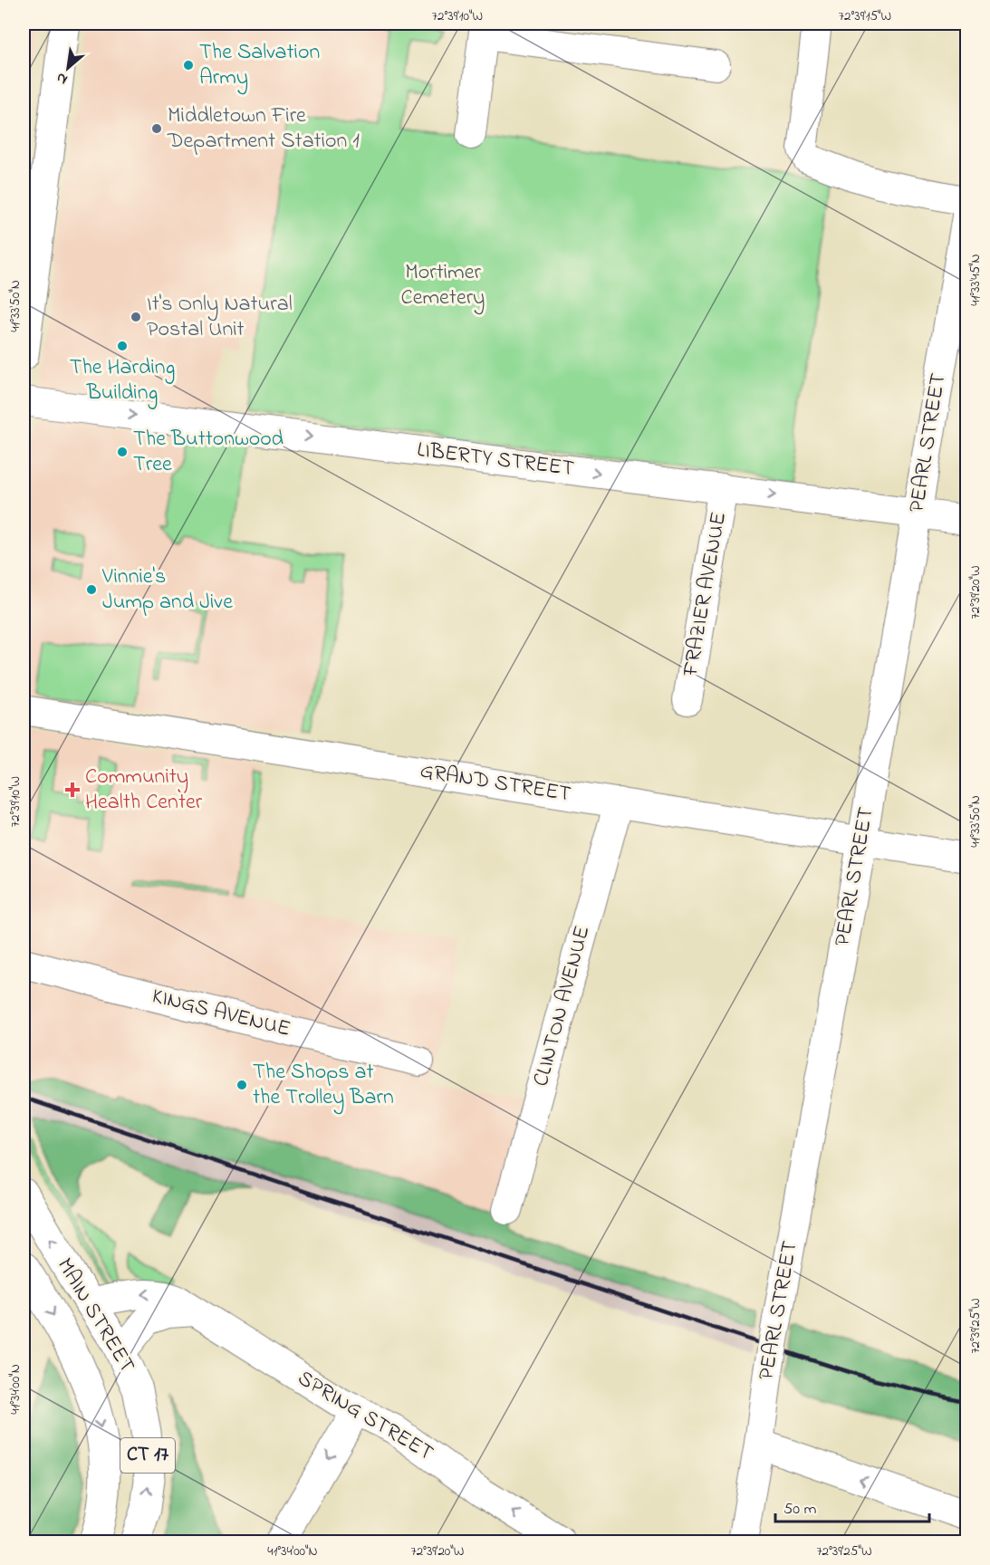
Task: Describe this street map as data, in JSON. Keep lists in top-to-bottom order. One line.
{"streets":{"highway":["MAIN STREET","CT 17"],"street":["PEARL STREET","LIBERTY STREET","FRAZIER AVENUE","GRAND STREET","CLINTON AVENUE","KINGS AVENUE","SPRING STREET"]},"crossings":[["PEARL STREET","LIBERTY STREET"],["PEARL STREET","GRAND STREET"],["LIBERTY STREET","FRAZIER AVENUE"],["GRAND STREET","CLINTON AVENUE"],["MAIN STREET","SPRING STREET"]],"one_way":["LIBERTY STREET","SPRING STREET"],"parks":["Mortimer Cemetery"],"places":{"other":["The Salvation Army","Middletown Fire Department Station 1","It's Only Natural Postal Unit","The Harding Building","The Buttonwood Tree","Vinnie's Jump and Jive","The Shops at the Trolley Barn"],"health":["Community Health Center"]},"scale_bar":"50 m","north":"bottom left","coordinates":["72°39'10\"W","72°39'15\"W","41°33'45\"N","41°33'50\"N","72°39'20\"W","72°39'25\"W","41°34'00\"N"]}
